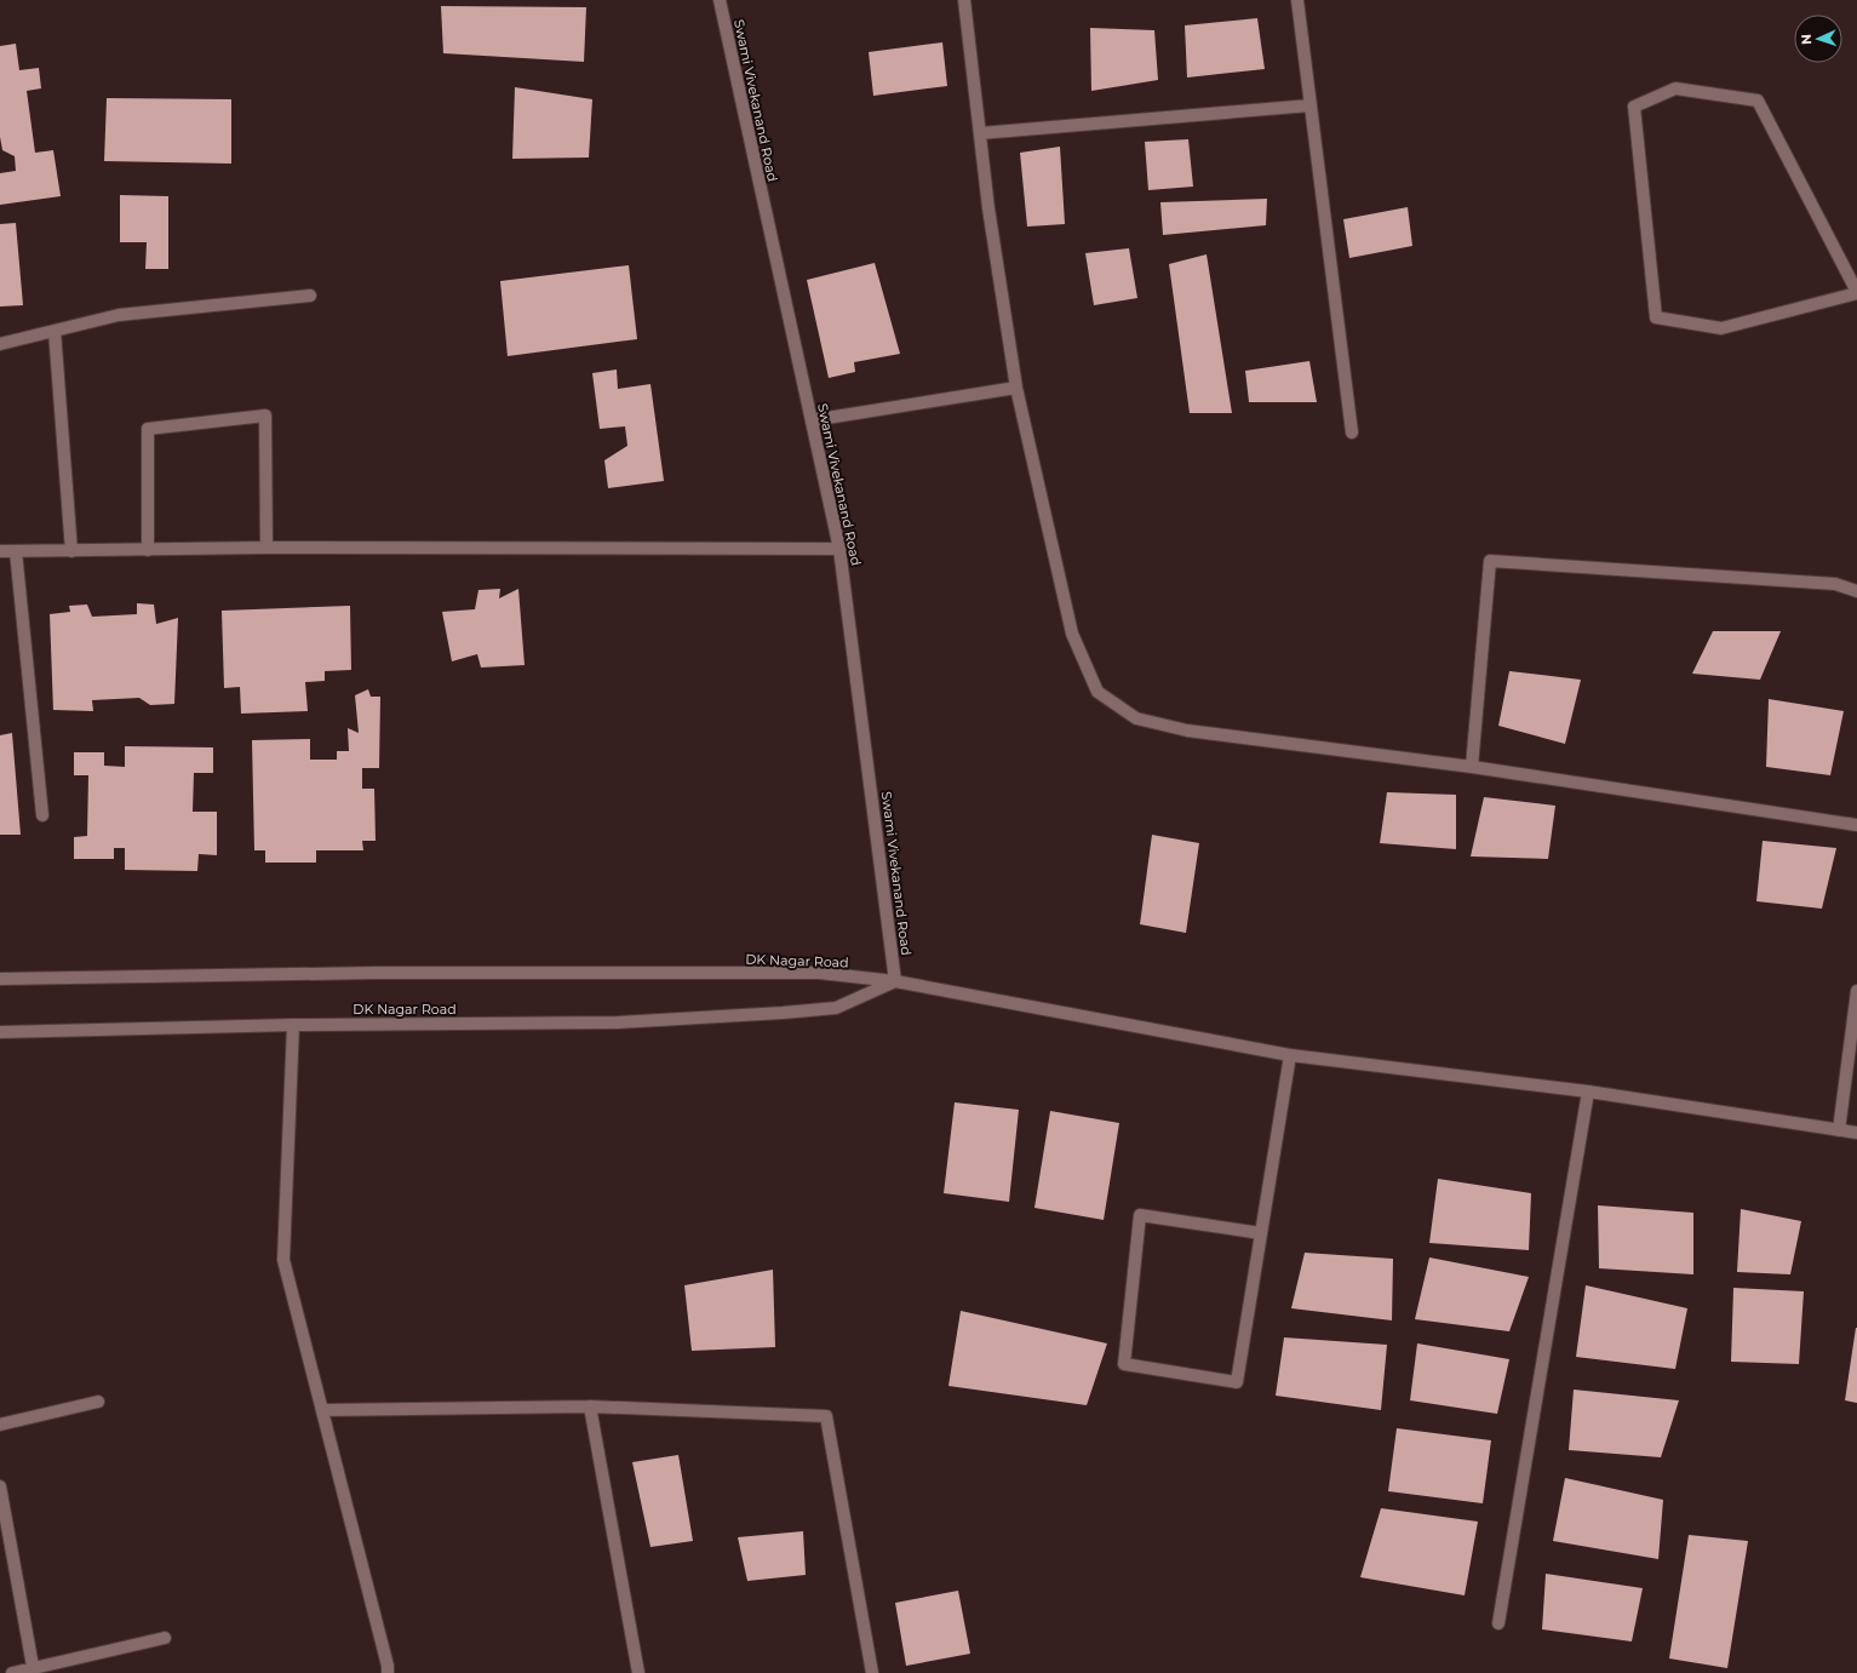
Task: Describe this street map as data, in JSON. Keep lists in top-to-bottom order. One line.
{"streets":{"street":["Swami Vivekanand Road","DK Nagar Road"]},"crossings":[["Swami Vivekanand Road","DK Nagar Road"]],"north":"left"}
